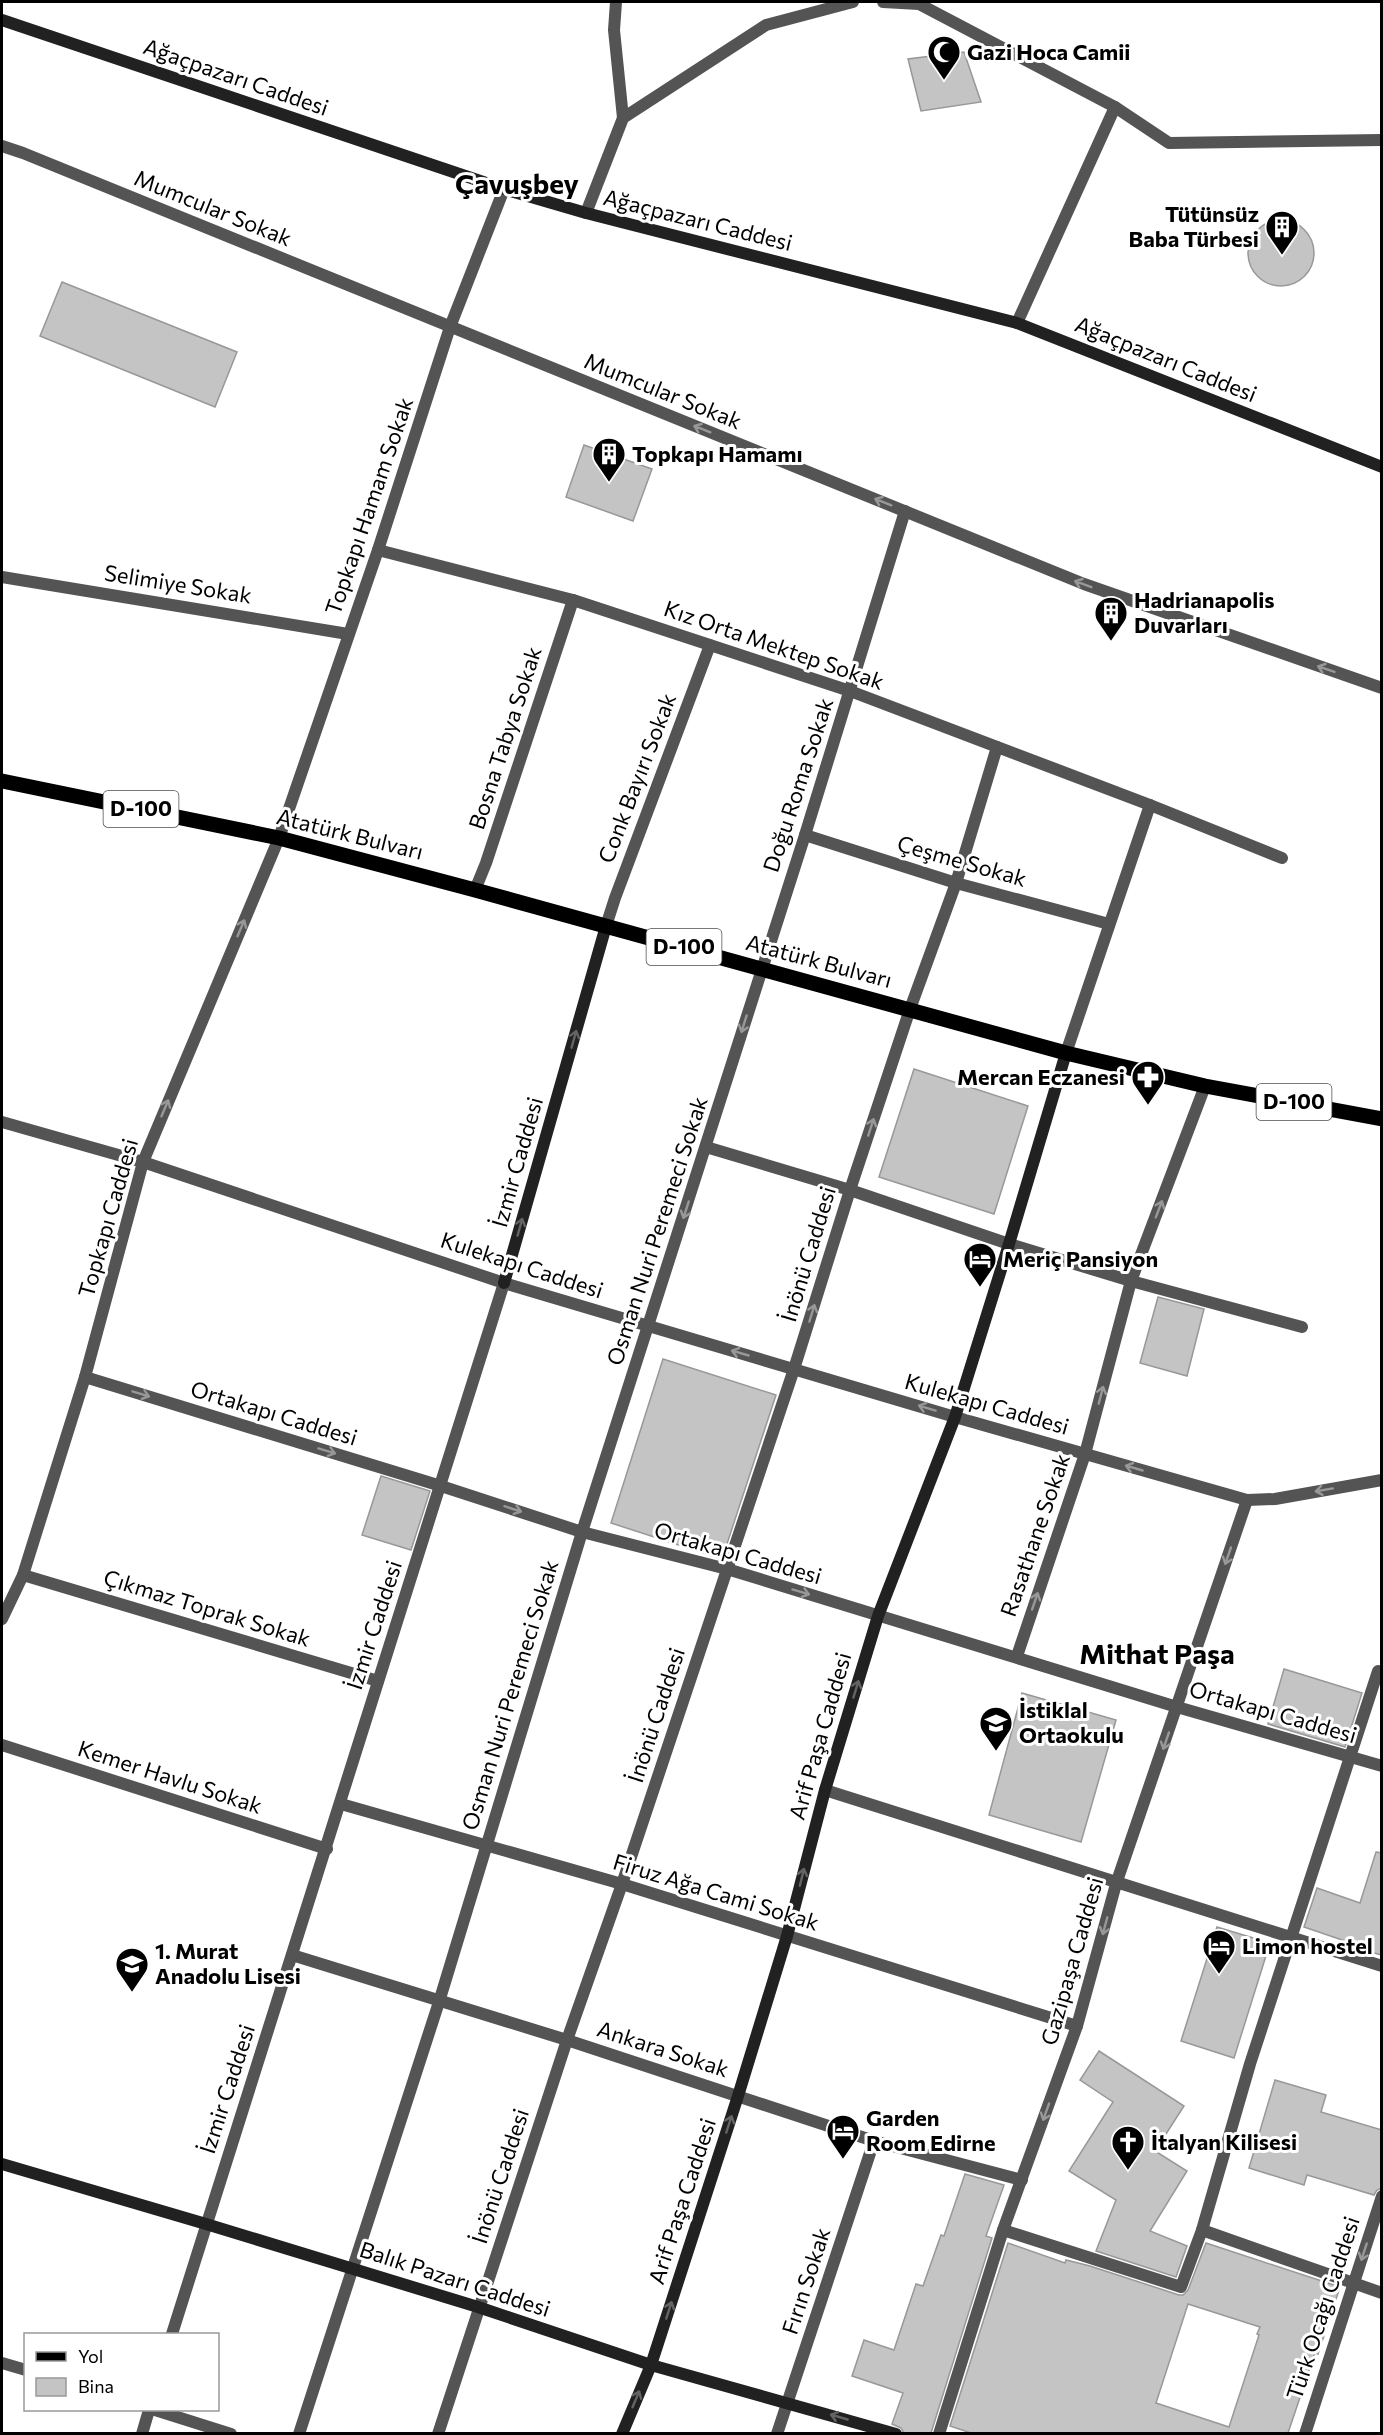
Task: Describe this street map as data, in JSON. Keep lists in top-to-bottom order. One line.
{"streets":{"main road":["D-100","Atatürk Bulvarı"],"street":["Ağaçpazarı Caddesi","Mumcular Sokak","Topkapı Hamam Sokak","Selimiye Sokak","Kız Orta Mektep Sokak","Bosna Tabya Sokak","Conk Bayırı Sokak","Doğu Roma Sokak","Çeşme Sokak","İzmir Caddesi","Topkapı Caddesi","Osman Nuri Peremeci Sokak","İnönü Caddesi","Kulekapı Caddesi","Ortakapı Caddesi","Rasathane Sokak","Çıkmaz Toprak Sokak","Arif Paşa Caddesi","Kemer Havlu Sokak","Firuz Ağa Cami Sokak","Gazipaşa Caddesi","Ankara Sokak","Balık Pazarı Caddesi","Fırın Sokak","Türk Ocağı Caddesi"]},"crossings":[["Ağaçpazarı Caddesi","Topkapı Hamam Sokak"],["Mumcular Sokak","Topkapı Hamam Sokak"],["Mumcular Sokak","Doğu Roma Sokak"],["Topkapı Hamam Sokak","Selimiye Sokak"],["Topkapı Hamam Sokak","Kız Orta Mektep Sokak"],["Topkapı Hamam Sokak","Atatürk Bulvarı"],["Topkapı Hamam Sokak","Topkapı Caddesi"],["Kız Orta Mektep Sokak","Bosna Tabya Sokak"],["Kız Orta Mektep Sokak","Conk Bayırı Sokak"],["Kız Orta Mektep Sokak","Doğu Roma Sokak"],["Kız Orta Mektep Sokak","İnönü Caddesi"],["Bosna Tabya Sokak","Atatürk Bulvarı"],["Conk Bayırı Sokak","Atatürk Bulvarı"],["Conk Bayırı Sokak","İzmir Caddesi"],["Doğu Roma Sokak","Atatürk Bulvarı"],["Doğu Roma Sokak","Çeşme Sokak"],["Doğu Roma Sokak","Osman Nuri Peremeci Sokak"],["Atatürk Bulvarı","İzmir Caddesi"],["Atatürk Bulvarı","Topkapı Caddesi"],["Atatürk Bulvarı","Osman Nuri Peremeci Sokak"],["Atatürk Bulvarı","İnönü Caddesi"],["Atatürk Bulvarı","Rasathane Sokak"],["Atatürk Bulvarı","Arif Paşa Caddesi"],["Çeşme Sokak","İnönü Caddesi"],["İzmir Caddesi","Kulekapı Caddesi"],["İzmir Caddesi","Ortakapı Caddesi"],["İzmir Caddesi","Çıkmaz Toprak Sokak"],["İzmir Caddesi","Kemer Havlu Sokak"],["İzmir Caddesi","Firuz Ağa Cami Sokak"],["İzmir Caddesi","Ankara Sokak"],["İzmir Caddesi","Balık Pazarı Caddesi"],["Topkapı Caddesi","Kulekapı Caddesi"],["Topkapı Caddesi","Ortakapı Caddesi"],["Topkapı Caddesi","Çıkmaz Toprak Sokak"],["Osman Nuri Peremeci Sokak","Kulekapı Caddesi"],["Osman Nuri Peremeci Sokak","Ortakapı Caddesi"],["Osman Nuri Peremeci Sokak","Firuz Ağa Cami Sokak"],["Osman Nuri Peremeci Sokak","Ankara Sokak"],["Osman Nuri Peremeci Sokak","Balık Pazarı Caddesi"],["İnönü Caddesi","Kulekapı Caddesi"],["İnönü Caddesi","Ortakapı Caddesi"],["İnönü Caddesi","Firuz Ağa Cami Sokak"],["İnönü Caddesi","Ankara Sokak"],["İnönü Caddesi","Balık Pazarı Caddesi"],["Kulekapı Caddesi","Rasathane Sokak"],["Kulekapı Caddesi","Arif Paşa Caddesi"],["Kulekapı Caddesi","Gazipaşa Caddesi"],["Ortakapı Caddesi","Rasathane Sokak"],["Ortakapı Caddesi","Arif Paşa Caddesi"],["Ortakapı Caddesi","Gazipaşa Caddesi"],["Arif Paşa Caddesi","Firuz Ağa Cami Sokak"],["Arif Paşa Caddesi","Ankara Sokak"],["Arif Paşa Caddesi","Balık Pazarı Caddesi"],["Firuz Ağa Cami Sokak","Gazipaşa Caddesi"],["Gazipaşa Caddesi","Ankara Sokak"],["Ankara Sokak","Fırın Sokak"],["Balık Pazarı Caddesi","Fırın Sokak"]],"one_way":["Mumcular Sokak","Topkapı Caddesi","Kulekapı Caddesi","Ortakapı Caddesi","Rasathane Sokak","Arif Paşa Caddesi","Gazipaşa Caddesi","Türk Ocağı Caddesi"],"districts":["Çavuşbey","Mithat Paşa"],"places":{"mosque":["Gazi Hoca Camii"],"building":["Tütünsüz Baba Türbesi","Topkapı Hamamı","Hadrianapolis Duvarları"],"pharmacy":["Mercan Eczanesi"],"hotel":["Meriç Pansiyon","Limon hostel","Garden Room Edirne"],"school or university":["İstiklal Ortaokulu","1. Murat Anadolu Lisesi"],"church":["İtalyan Kilisesi"]},"legend":["Yol","Bina"]}
